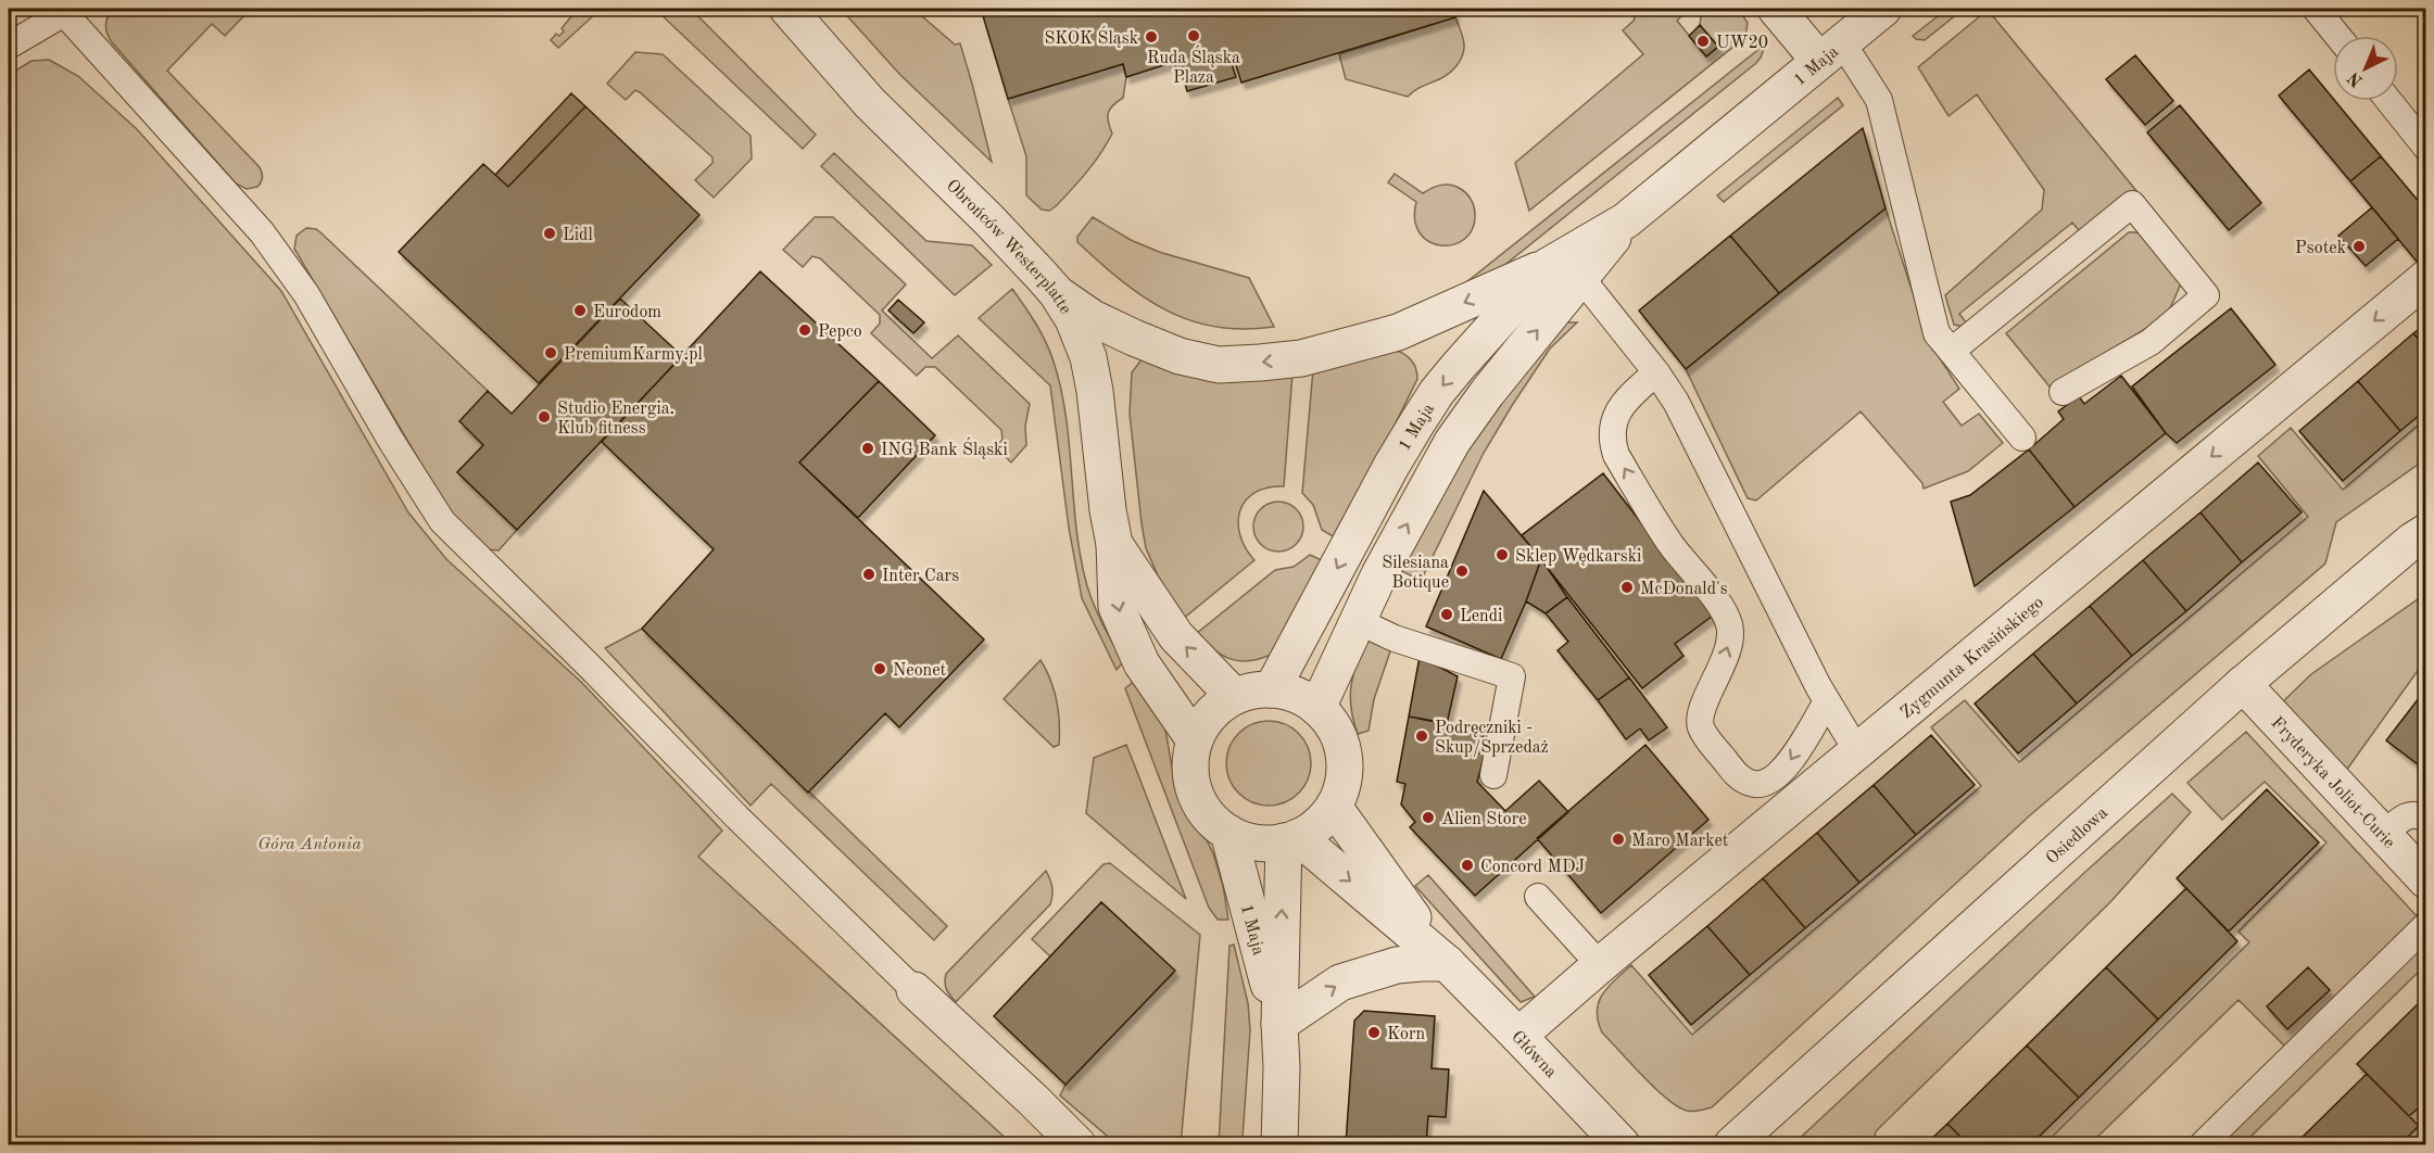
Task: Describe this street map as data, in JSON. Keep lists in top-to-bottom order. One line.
{"streets":{"street":["1 Maja","Obrońców Westerplatte","Zygmunta Krasińskiego","Fryderyka Joliot-Curie","Osiedlowa","Główna"]},"crossings":[["1 Maja","Obrońców Westerplatte"],["1 Maja","Główna"],["Obrońców Westerplatte","Główna"],["Zygmunta Krasińskiego","Główna"],["Fryderyka Joliot-Curie","Osiedlowa"]],"one_way":["Zygmunta Krasińskiego"],"parks":["Góra Antonia"],"places":["Ruda Śląska Plaza","SKOK Śląsk","UW20","Lidl","Psotek","Eurodom","Pepco","PremiumKarmy.pl","Studio Energia. Klub fitness","ING Bank Śląski","Sklep Wędkarski","Silesiana Botique","Inter Cars","McDonald's","Lendi","Neonet","Podręczniki - Skup/Sprzedaż","Alien Store","Maro Market","Concord MDJ","Korn"],"north":"bottom left"}
